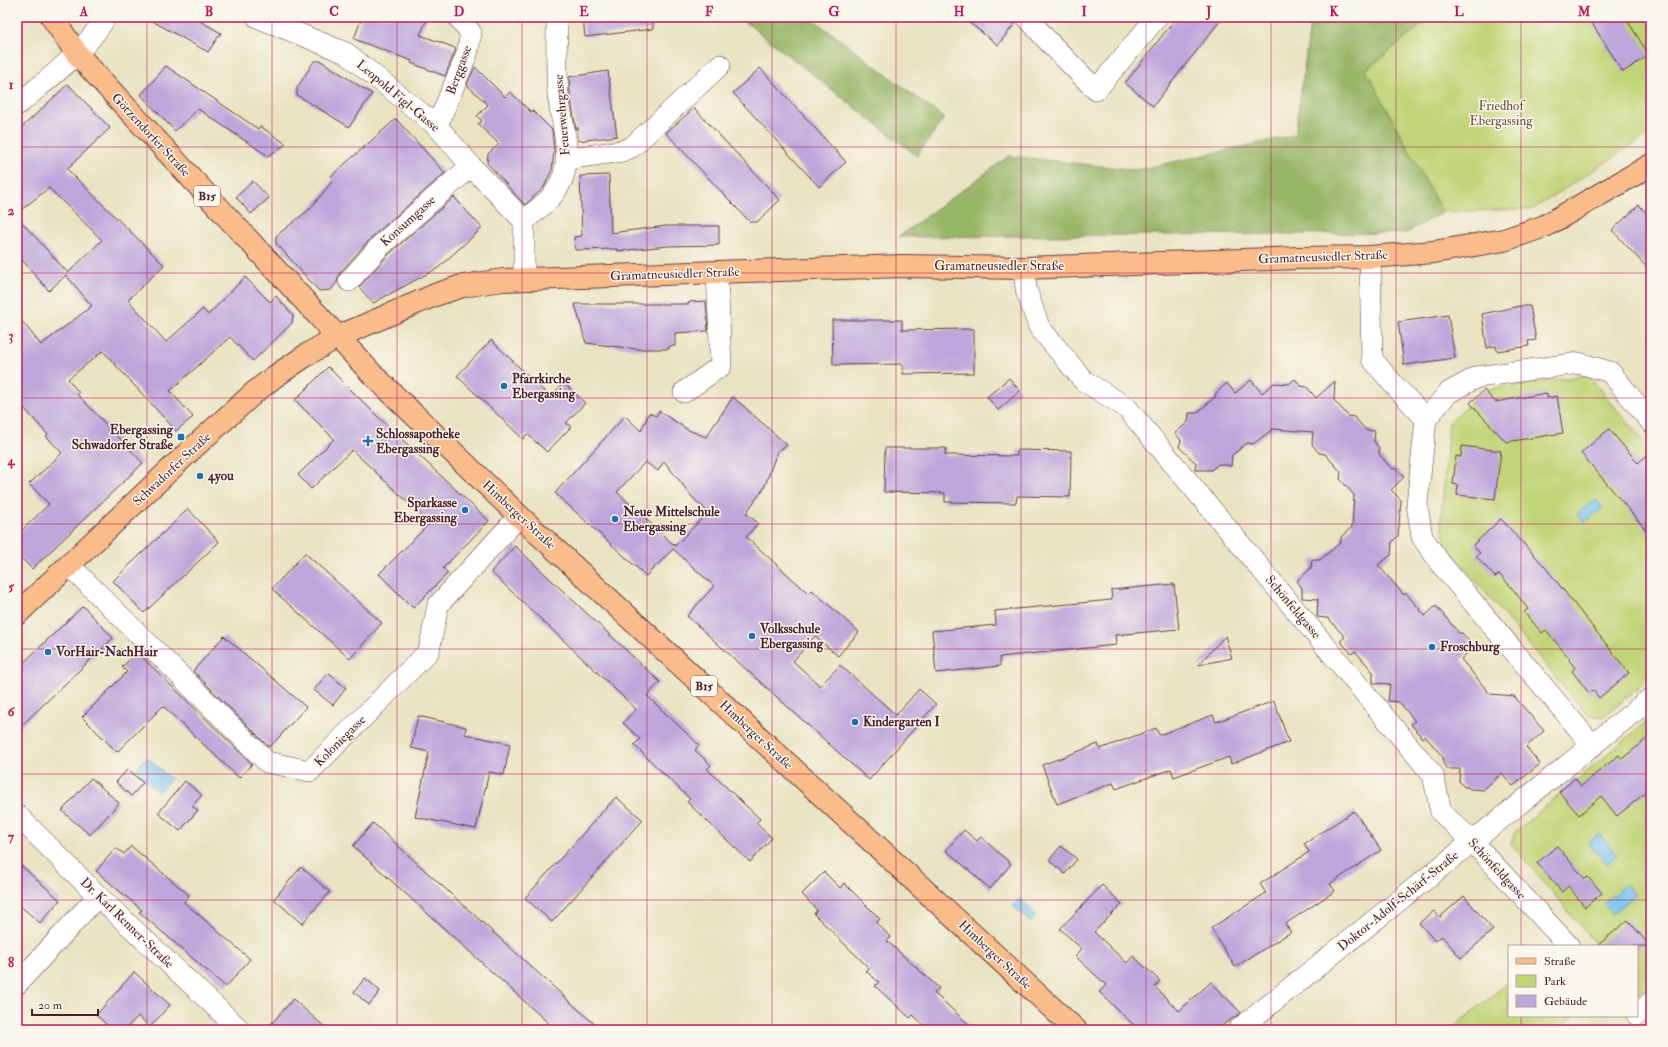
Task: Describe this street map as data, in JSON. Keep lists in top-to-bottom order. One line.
{"streets":{"main road":["Götzendorfer Straße","B15","Gramatneusiedler Straße","Schwadorfer Straße","Himberger Straße"],"street":["Berggasse","Leopold Figl-Gasse","Feuerwehrgasse","Konsumgasse","Schönfeldgasse","Koloniegasse","Doktor-Adolf-Schärf-Straße","Dr. Karl Renner-Straße"]},"crossings":[["Berggasse","Leopold Figl-Gasse"],["Leopold Figl-Gasse","Feuerwehrgasse"],["Leopold Figl-Gasse","Konsumgasse"],["Götzendorfer Straße","Gramatneusiedler Straße"],["Götzendorfer Straße","Schwadorfer Straße"],["Götzendorfer Straße","Himberger Straße"],["Gramatneusiedler Straße","Schwadorfer Straße"],["Gramatneusiedler Straße","Himberger Straße"],["Gramatneusiedler Straße","Schönfeldgasse"],["Schwadorfer Straße","Himberger Straße"],["Schwadorfer Straße","Koloniegasse"],["Himberger Straße","Koloniegasse"],["Schönfeldgasse","Doktor-Adolf-Schärf-Straße"]],"parks":["Friedhof Ebergassing"],"places":{"other":["Pfarrkirche Ebergassing","4you","Sparkasse Ebergassing","Neue Mittelschule Ebergassing","Volksschule Ebergassing","Froschburg","VorHair-NachHair","Kindergarten I"],"transit":["Ebergassing Schwadorfer Straße"],"health":["Schlossapotheke Ebergassing"]},"legend":["Straße","Park","Gebäude"],"scale_bar":"20 m","grid":{"columns":["A","B","C","D","E","F","G","H","I","J","K","L","M"],"rows":["1","2","3","4","5","6","7","8"]}}
